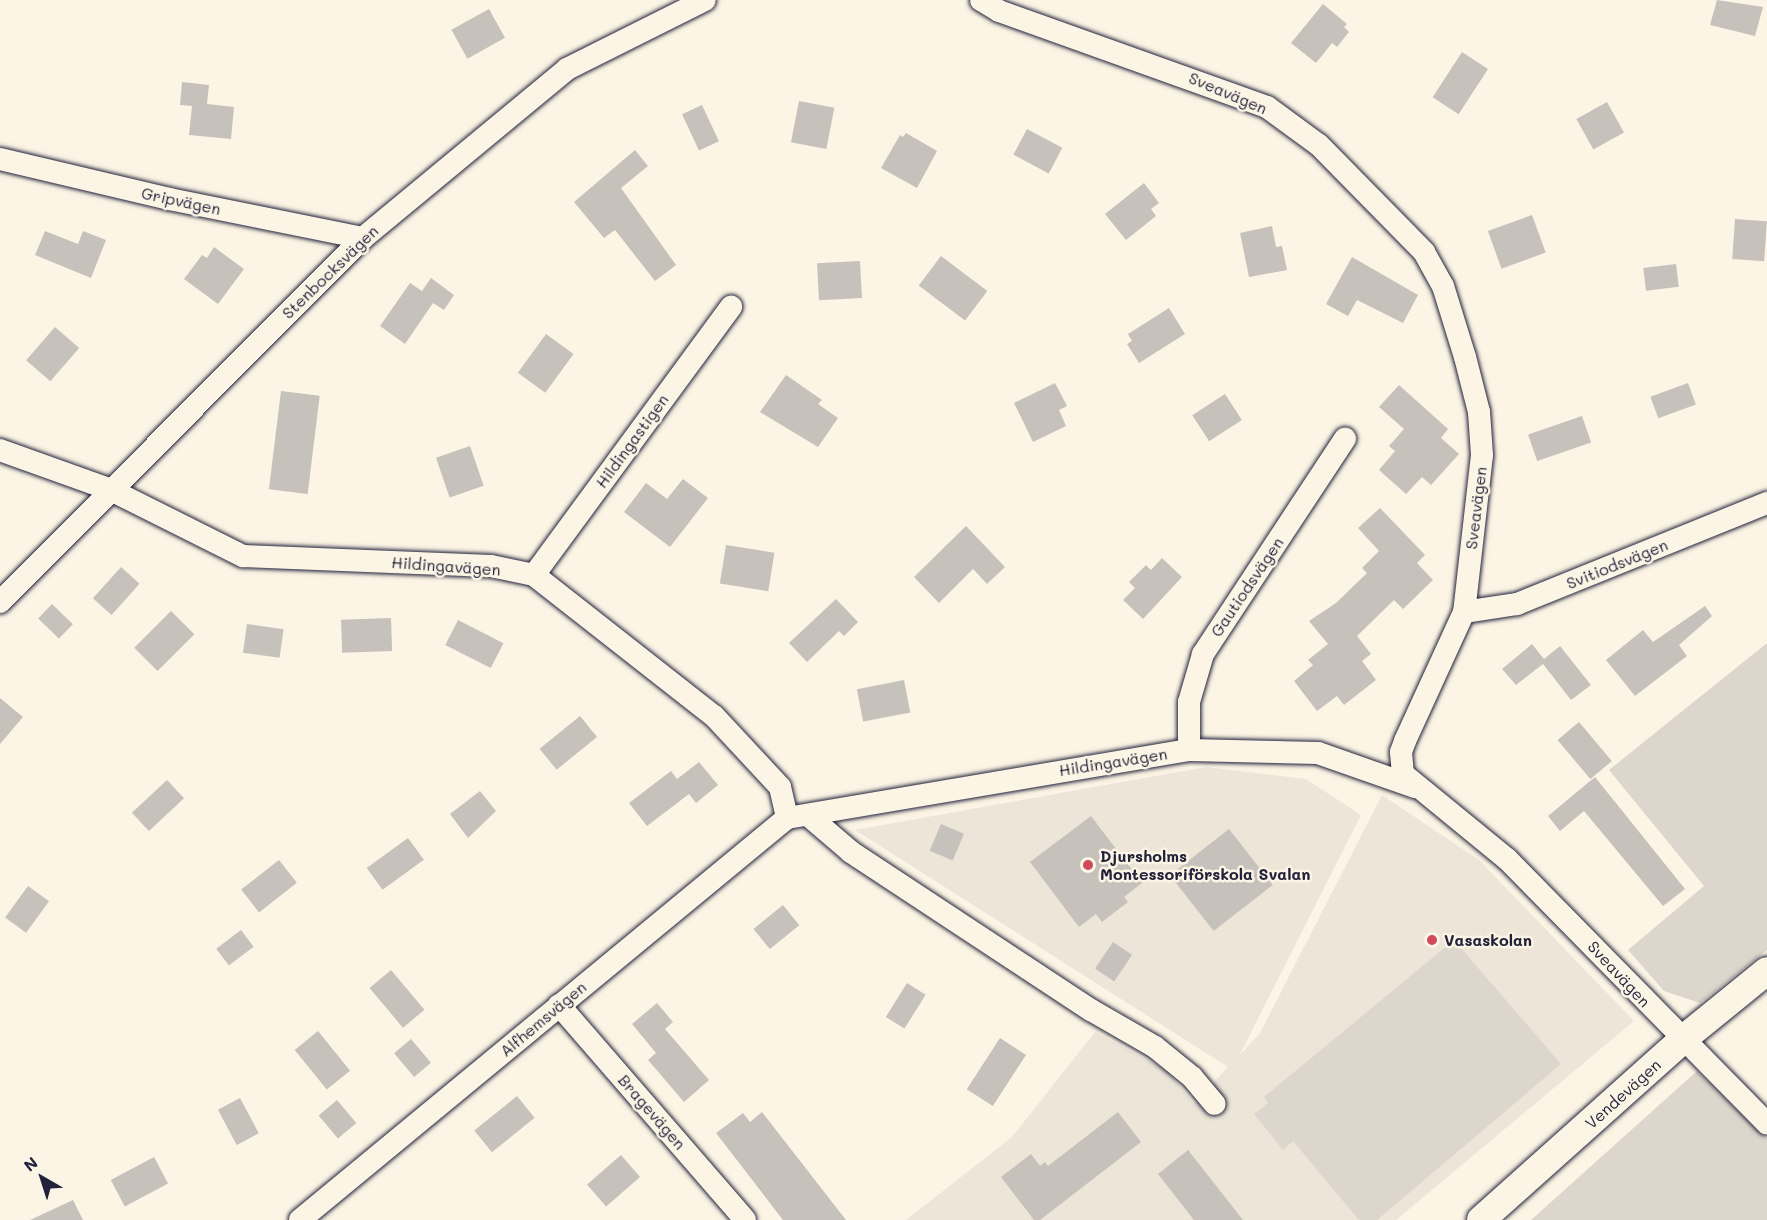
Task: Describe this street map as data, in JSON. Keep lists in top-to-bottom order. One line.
{"streets":{"street":["Sveavägen","Gripvägen","Stenbocksvägen","Hildingastigen","Svitiodsvägen","Hildingavägen","Gautiodsvägen","Alfhemsvägen","Vendevägen","Bragevägen"]},"crossings":[["Sveavägen","Svitiodsvägen"],["Sveavägen","Hildingavägen"],["Sveavägen","Vendevägen"],["Gripvägen","Stenbocksvägen"],["Stenbocksvägen","Hildingavägen"],["Hildingastigen","Hildingavägen"],["Hildingavägen","Gautiodsvägen"],["Hildingavägen","Alfhemsvägen"],["Alfhemsvägen","Bragevägen"]],"places":["Djursholms Montessoriförskola Svalan","Vasaskolan"],"north":"top left"}
